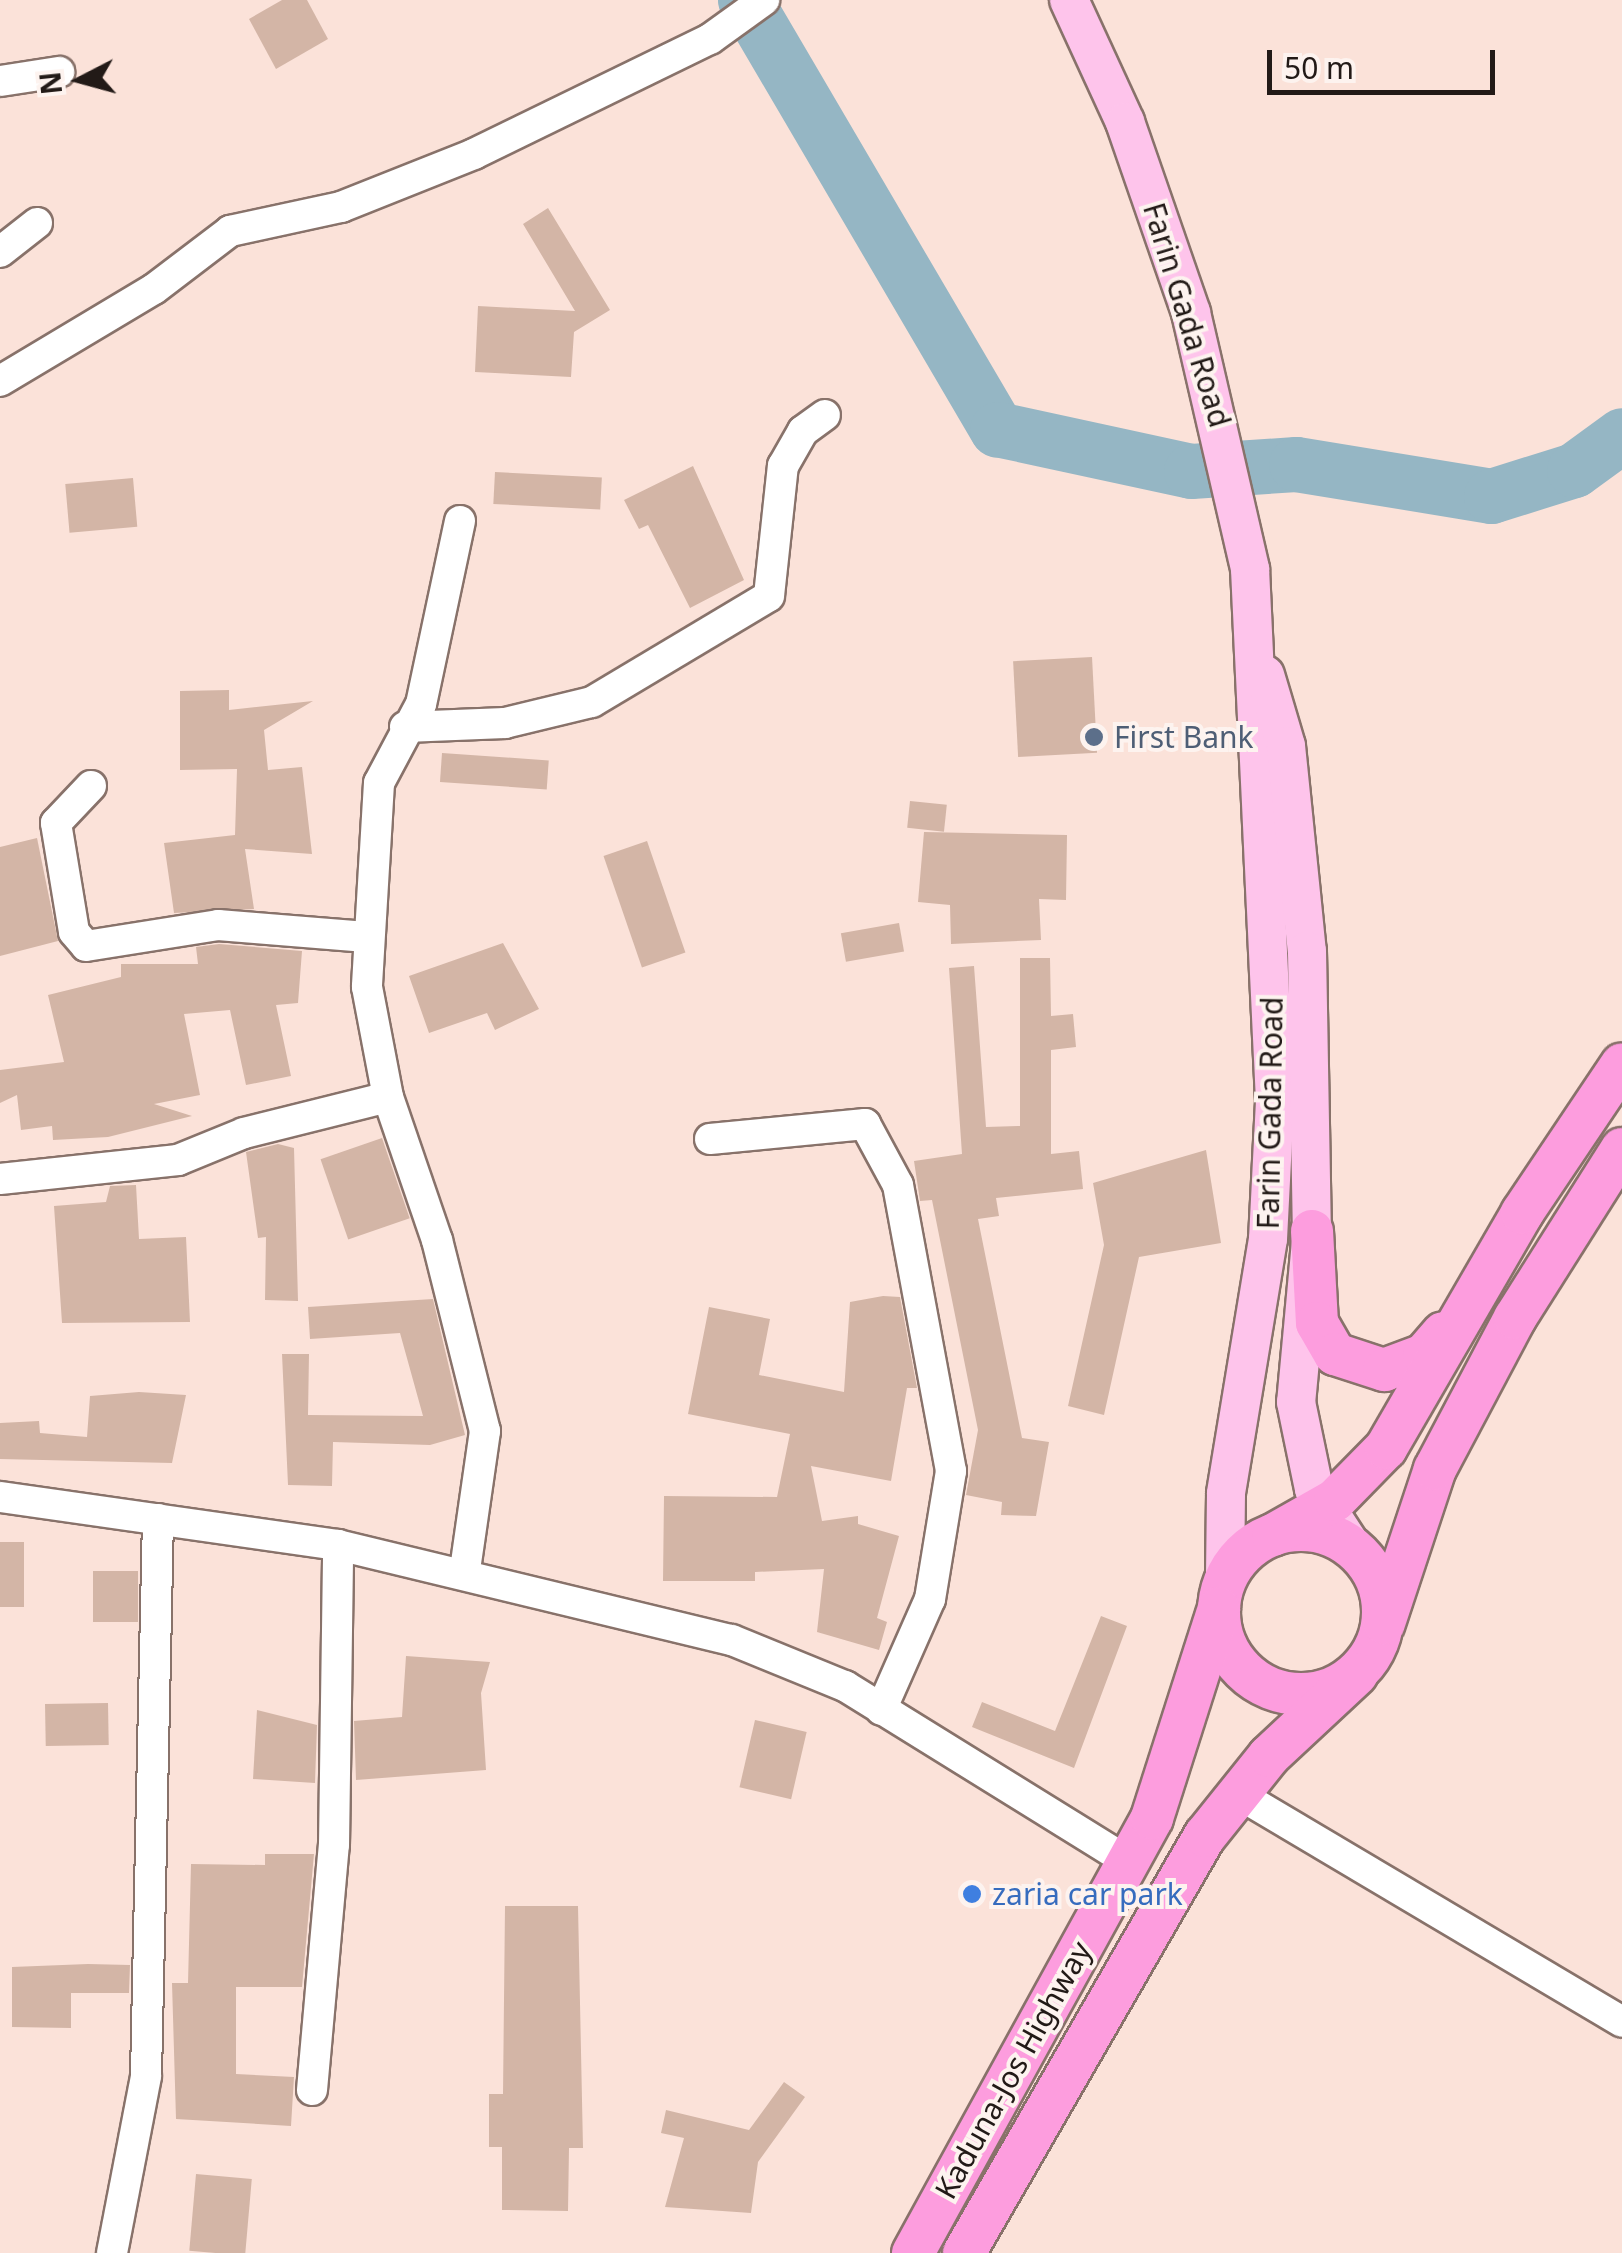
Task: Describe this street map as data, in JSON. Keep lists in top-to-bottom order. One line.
{"streets":{"highway":["Kaduna-Jos Highway"],"main road":["Farin Gada Road"]},"crossings":[["Farin Gada Road","Kaduna-Jos Highway"]],"places":["First Bank","zaria car park"],"scale_bar":"50 m","north":"left"}
